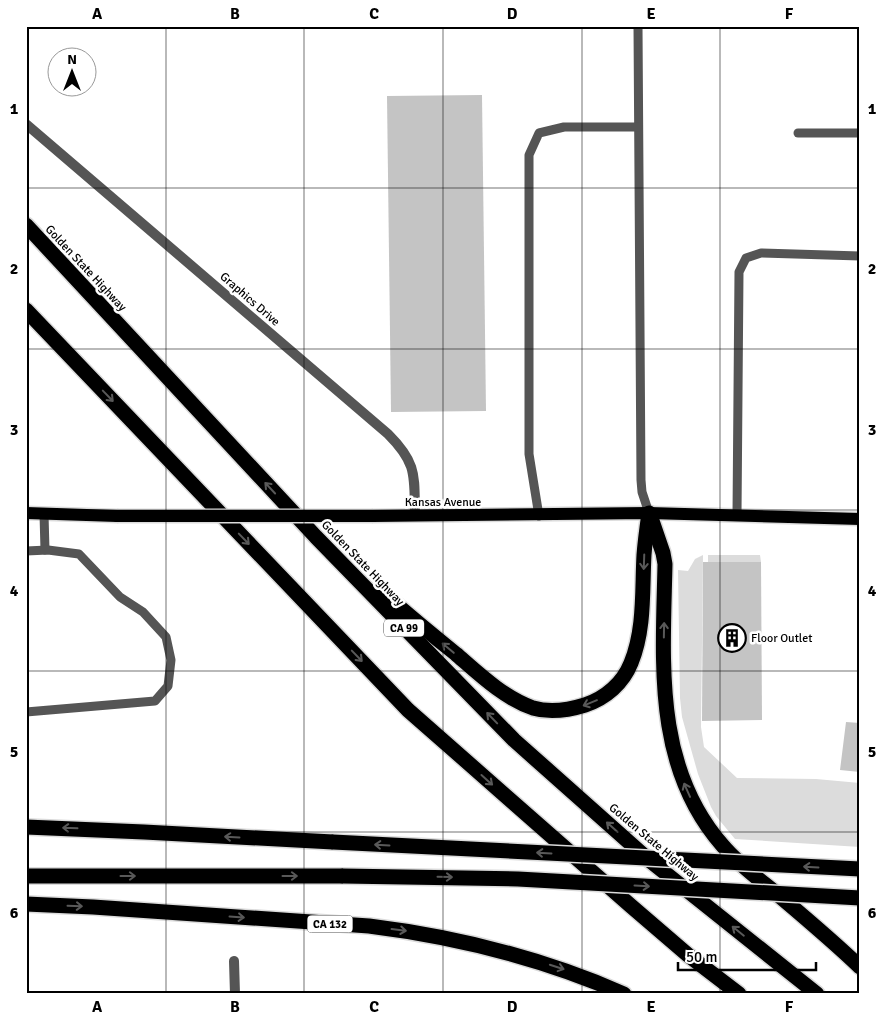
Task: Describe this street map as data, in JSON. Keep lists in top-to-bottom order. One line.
{"streets":{"highway":["Golden State Highway","CA 99","CA 132"],"main road":["Kansas Avenue"],"street":["Graphics Drive"]},"crossings":[["Graphics Drive","Kansas Avenue"]],"places":{"building":["Floor Outlet"]},"scale_bar":"50 m","north":"top","grid":{"columns":["A","B","C","D","E","F"],"rows":["1","2","3","4","5","6"]}}
